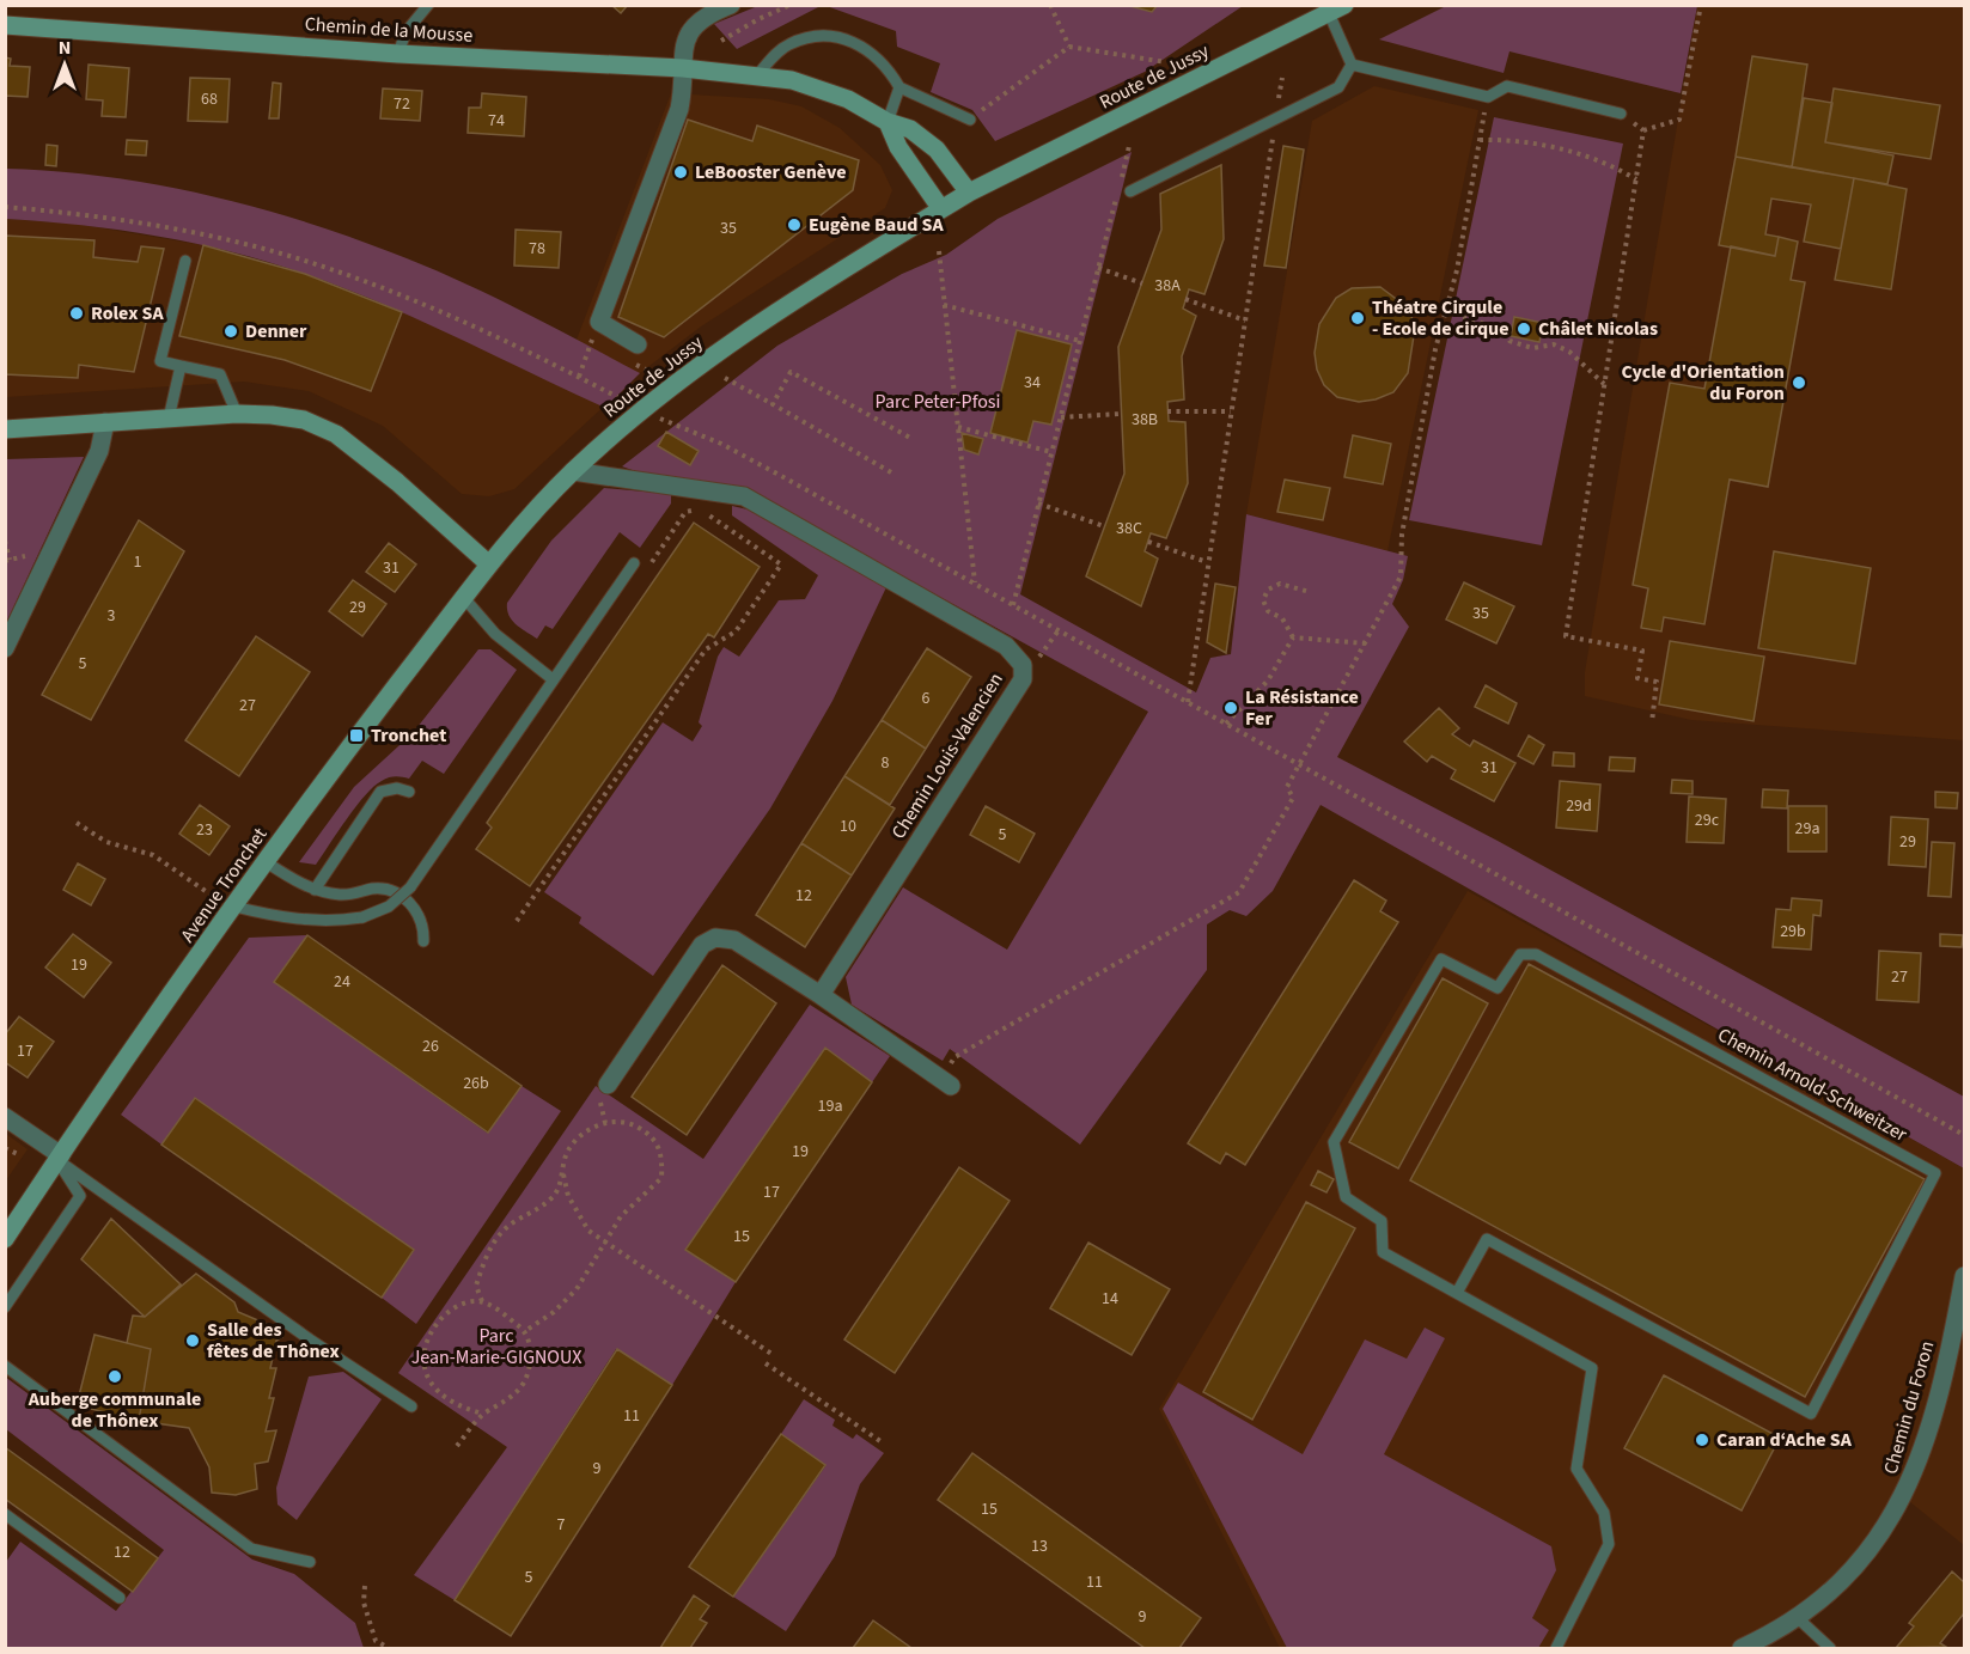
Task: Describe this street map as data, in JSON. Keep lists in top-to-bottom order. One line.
{"streets":{"main road":["Chemin de la Mousse","Route de Jussy","Avenue Tronchet"],"street":["Chemin Louis-Valencien","Chemin du Foron"],"lane":["Chemin Arnold-Schweitzer"]},"crossings":[["Chemin de la Mousse","Route de Jussy"],["Route de Jussy","Chemin Louis-Valencien"],["Route de Jussy","Avenue Tronchet"]],"parks":["Parc Peter-Pfosi","Parc Jean-Marie-GIGNOUX"],"places":{"other":["LeBooster Genève","Eugène Baud SA","Rolex SA","Théatre Cirqule - Ecole de cirque","Châlet Nicolas","Denner","Cycle d'Orientation du Foron","La Résistance Fer","Salle des fêtes de Thônex","Auberge communale de Thônex","Caran d‘Ache SA"],"transit":["Tronchet"]},"house_numbers":["68","72","74","35","78","38A","34","38B","38C","1","31","29","35","3","5","6","27","8","31","29d","29c","10","29a","23","5","29","12","29b","19","27","24","26","17","26b","19a","19","17","15","14","11","9","15","7","13","12","5","11","9"],"north":"top"}
